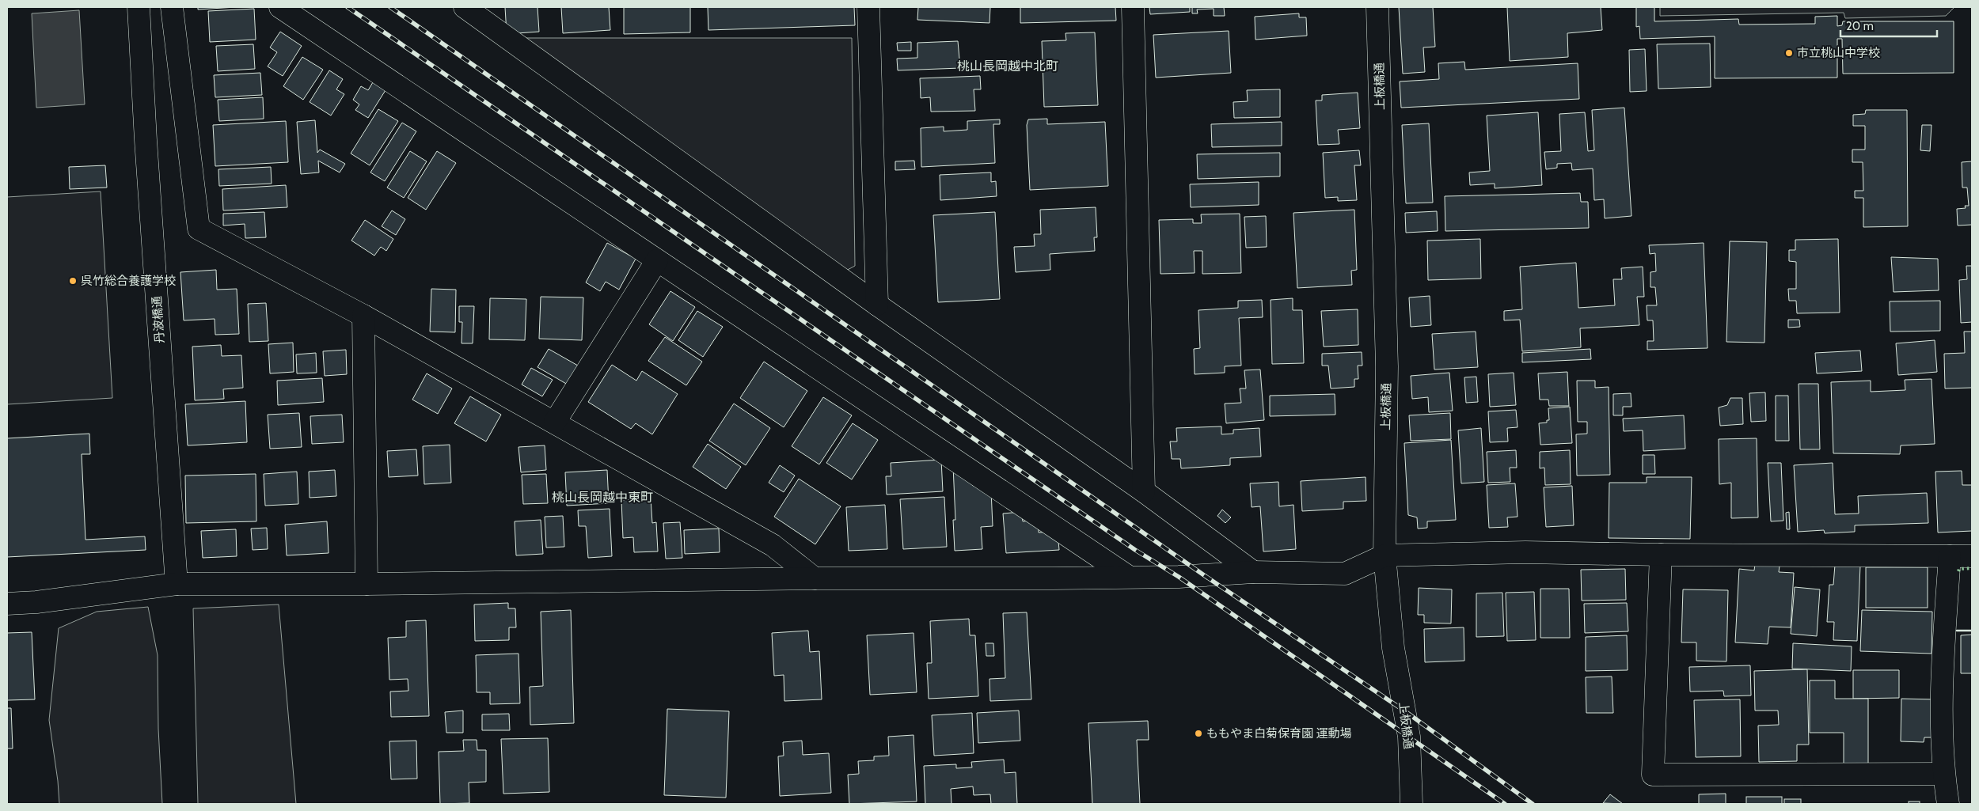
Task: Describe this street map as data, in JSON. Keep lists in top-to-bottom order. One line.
{"streets":{"street":["上板橋通","丹波橋通"]},"districts":["桃山長岡越中北町","桃山長岡越中東町"],"places":["市立桃山中学校","呉竹総合養護学校","ももやま白菊保育園 運動場"],"scale_bar":"20 m"}
